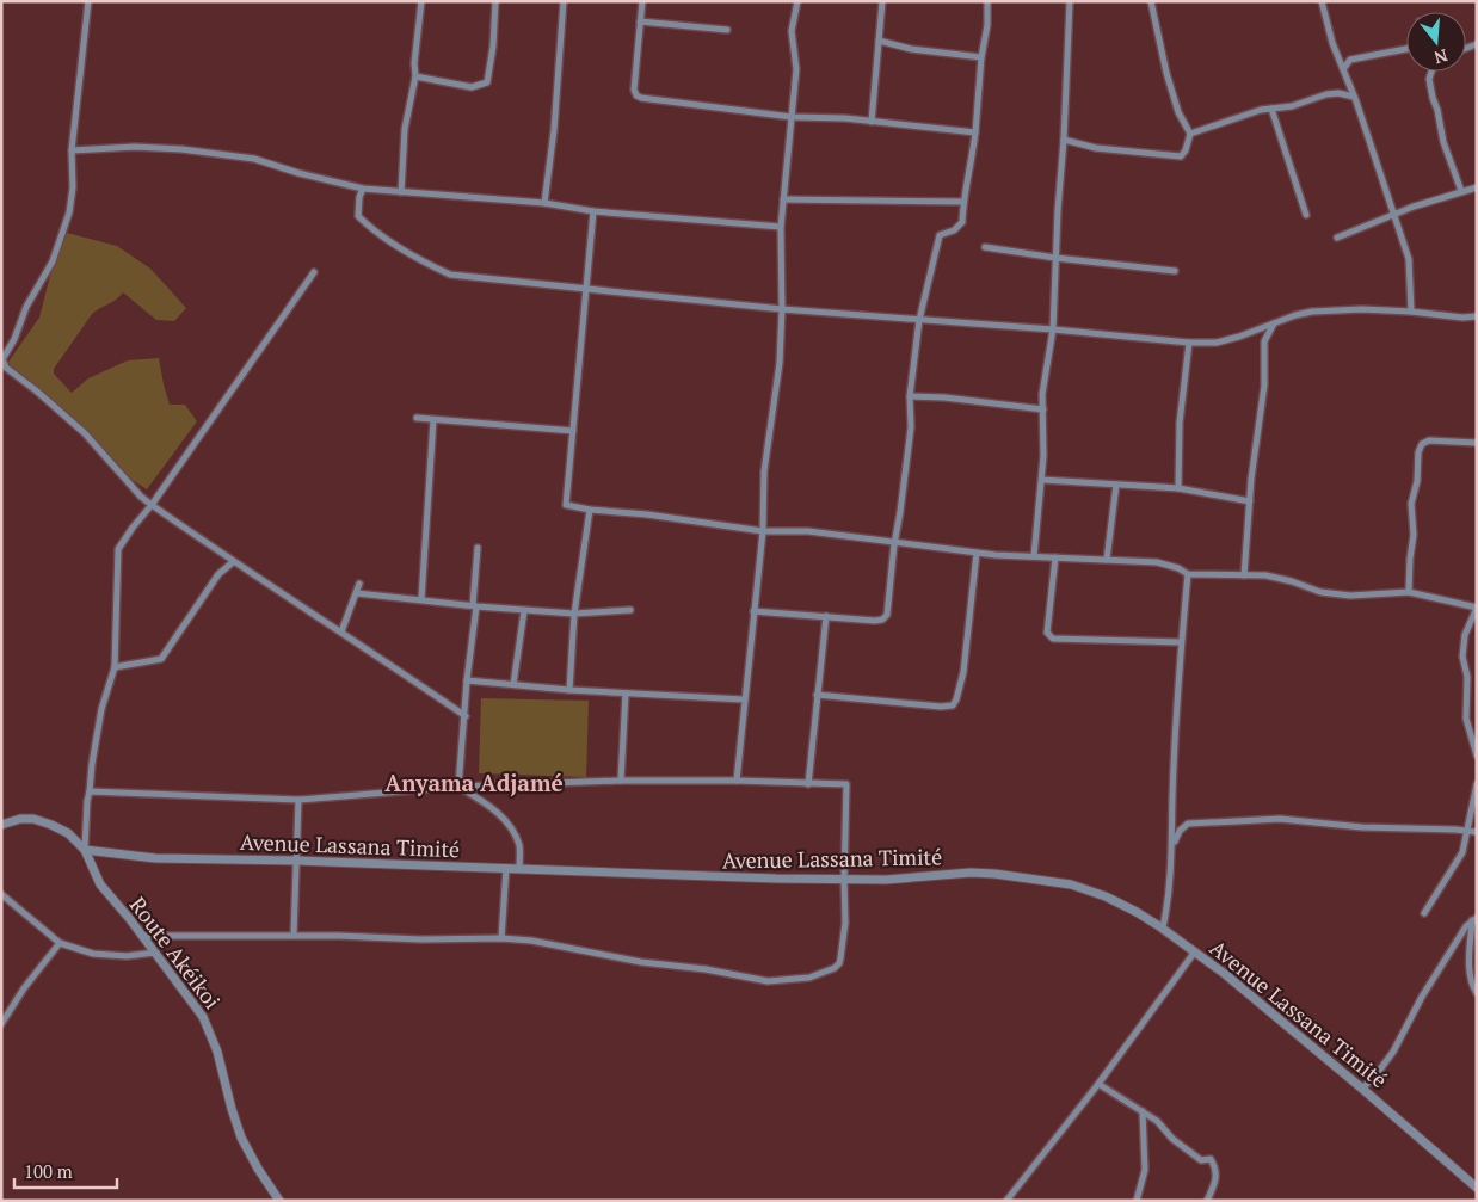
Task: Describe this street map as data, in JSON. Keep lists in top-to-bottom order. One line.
{"streets":{"street":["Avenue Lassana Timité","Route Akéikoi"]},"crossings":[["Avenue Lassana Timité","Route Akéikoi"]],"districts":["Anyama Adjamé"],"scale_bar":"100 m","north":"bottom"}
